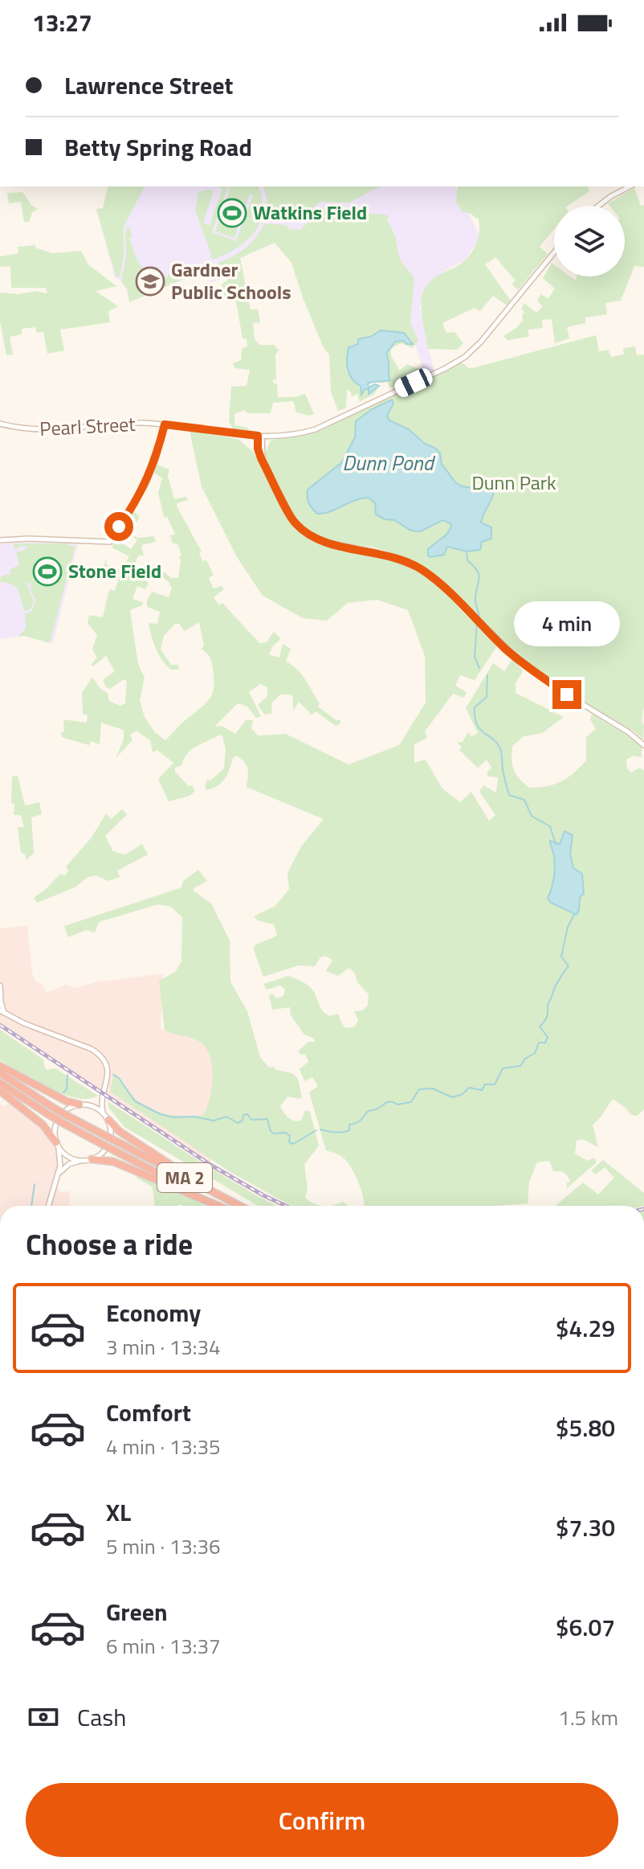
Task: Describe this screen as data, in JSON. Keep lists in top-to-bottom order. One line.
{"streets":{"highway":["MA 2"],"main road":["Pearl Street"]},"water":["Dunn Pond"],"parks":["Dunn Park"],"places":{"sports":["Watkins Field","Stone Field"],"school or university":["Gardner Public Schools"]},"page":{"status":"13:27","banner":["Lawrence Street","Betty Spring Road"],"bubble":"4 min","heading":"Choose a ride","list":[{"name":"Economy","note":"3 min · 13:34","value":"$4.29"},{"name":"Comfort","note":"4 min · 13:35","value":"$5.80"},{"name":"XL","note":"5 min · 13:36","value":"$7.30"},{"name":"Green","note":"6 min · 13:37","value":"$6.07"}],"pay":["Cash","1.5 km"],"buttons":"Confirm"}}
